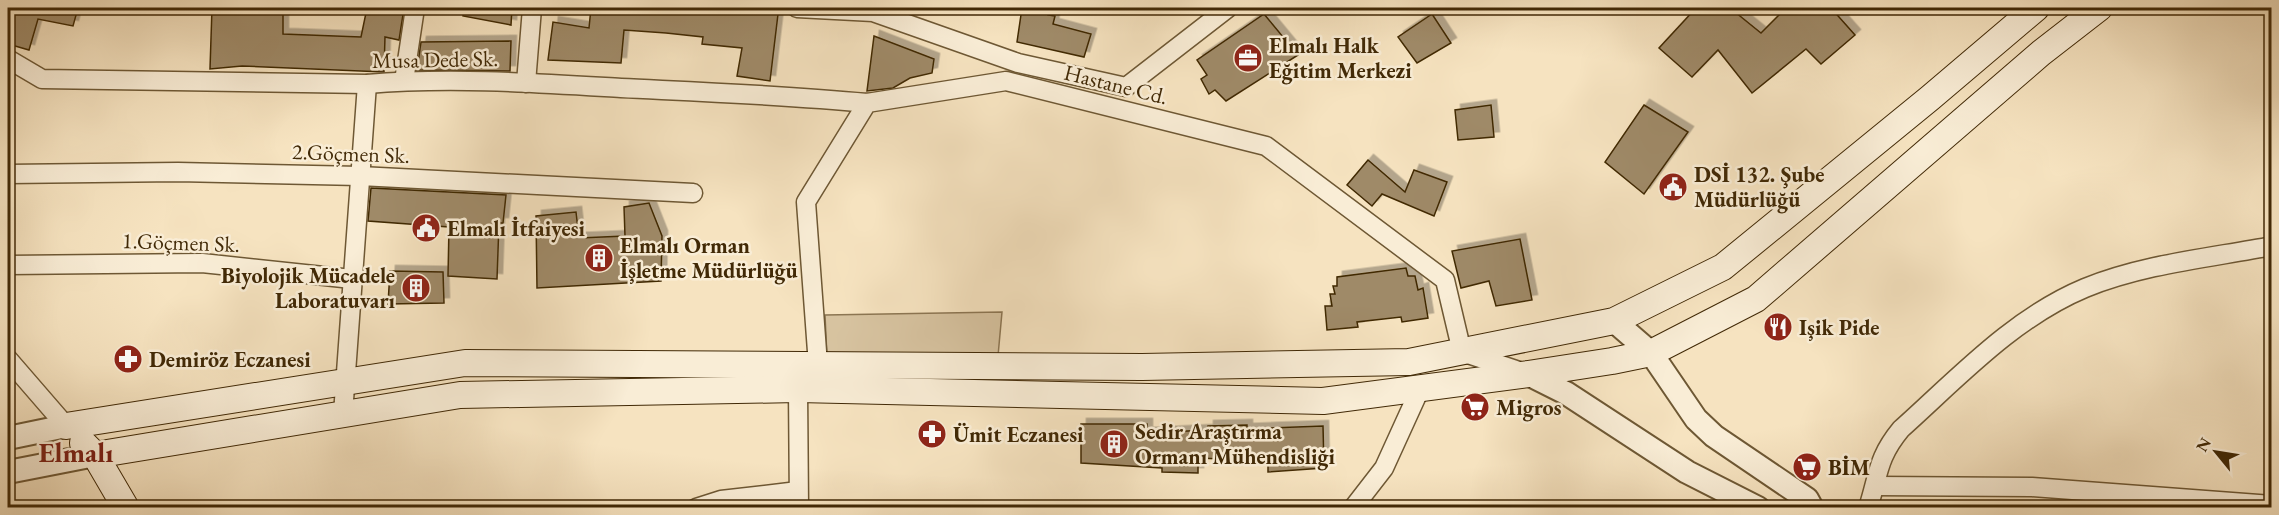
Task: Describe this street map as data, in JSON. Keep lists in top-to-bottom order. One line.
{"streets":{"street":["Musa Dede Sk.","Hastane Cd.","2.Göçmen Sk.","1.Göçmen Sk."]},"crossings":[["Musa Dede Sk.","Hastane Cd."]],"districts":["Elmalı"],"places":{"office":["Elmalı Halk Eğitim Merkezi"],"public building":["DSİ 132. Şube Müdürlüğü","Elmalı İtfaiyesi"],"building":["Elmalı Orman İşletme Müdürlüğü","Biyolojik Mücadele Laboratuvarı","Sedir Araştırma Ormanı Mühendisliği"],"restaurant":["Işik Pide"],"pharmacy":["Demiröz Eczanesi","Ümit Eczanesi"],"supermarket":["Migros","BİM"]},"north":"top left"}
